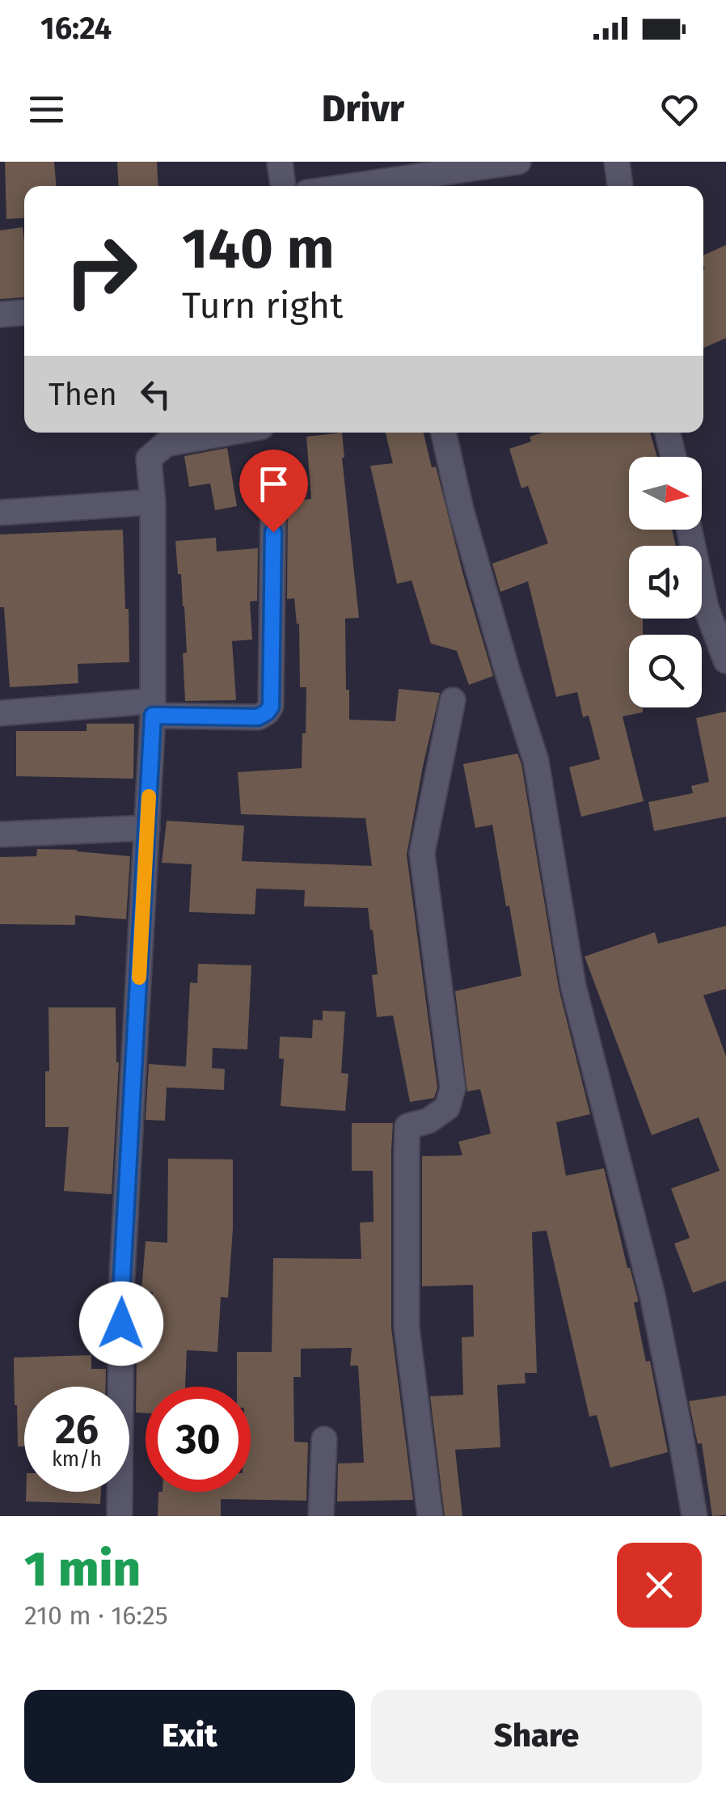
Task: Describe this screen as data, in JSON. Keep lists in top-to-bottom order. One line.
{"north":"right","page":{"status":"16:24","header":"Drivr","turn":["140 m","Turn right"],"then":"Then","speed":"26 km/h","limit":"30","heading":["1 min","210 m · 16:25"],"buttons":["Exit","Share"]}}
